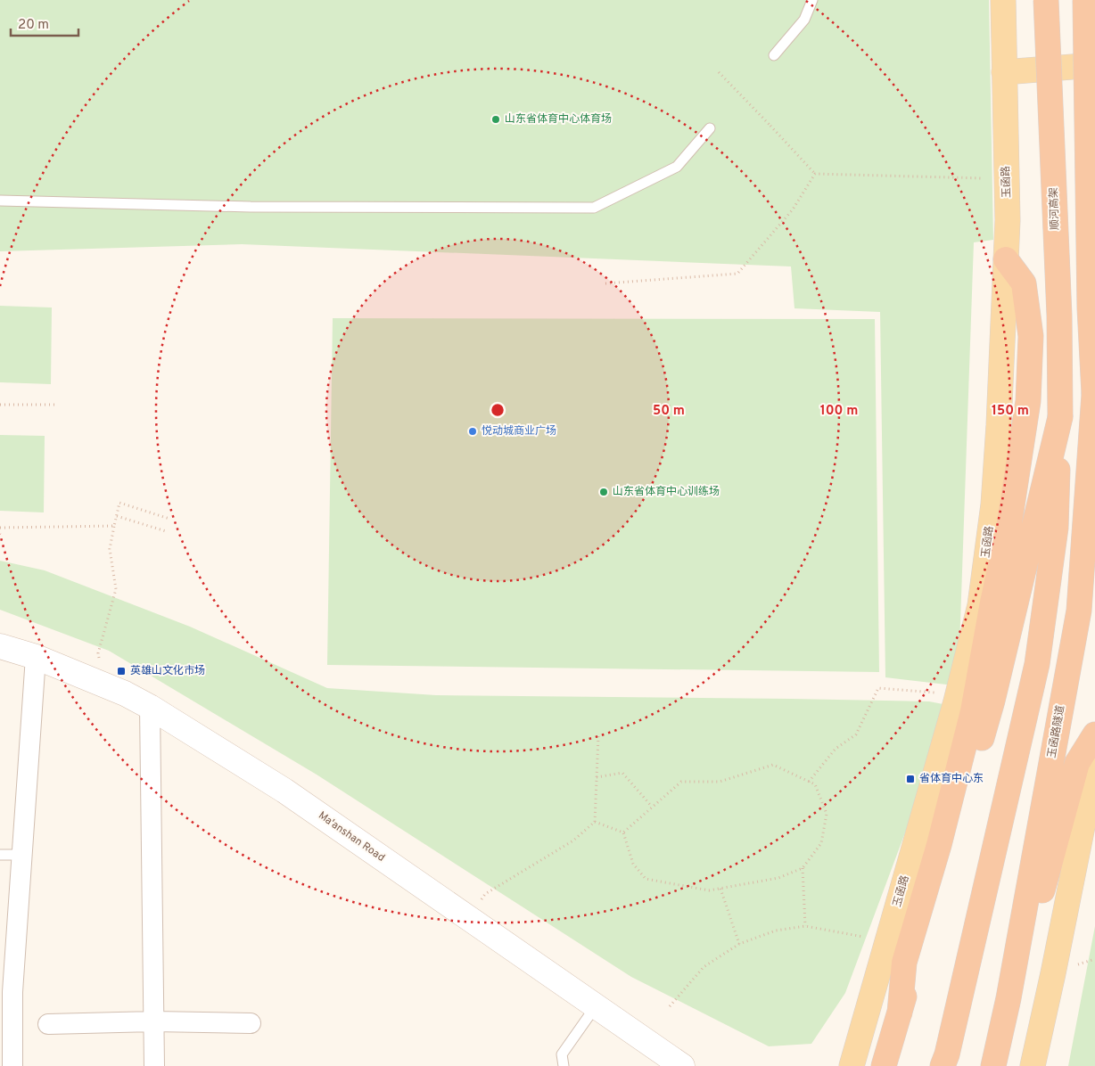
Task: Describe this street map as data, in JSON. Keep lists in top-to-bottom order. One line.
{"streets":{"highway":["顺河高架","玉函路隧道"],"main road":["玉函路","Ma'anshan Road"]},"places":{"other":["山东省体育中心体育场","悦动城商业广场","山东省体育中心训练场"],"transit":["英雄山文化市场","省体育中心东"]},"scale_bar":"20 m","rings":["50 m","100 m","150 m"]}
